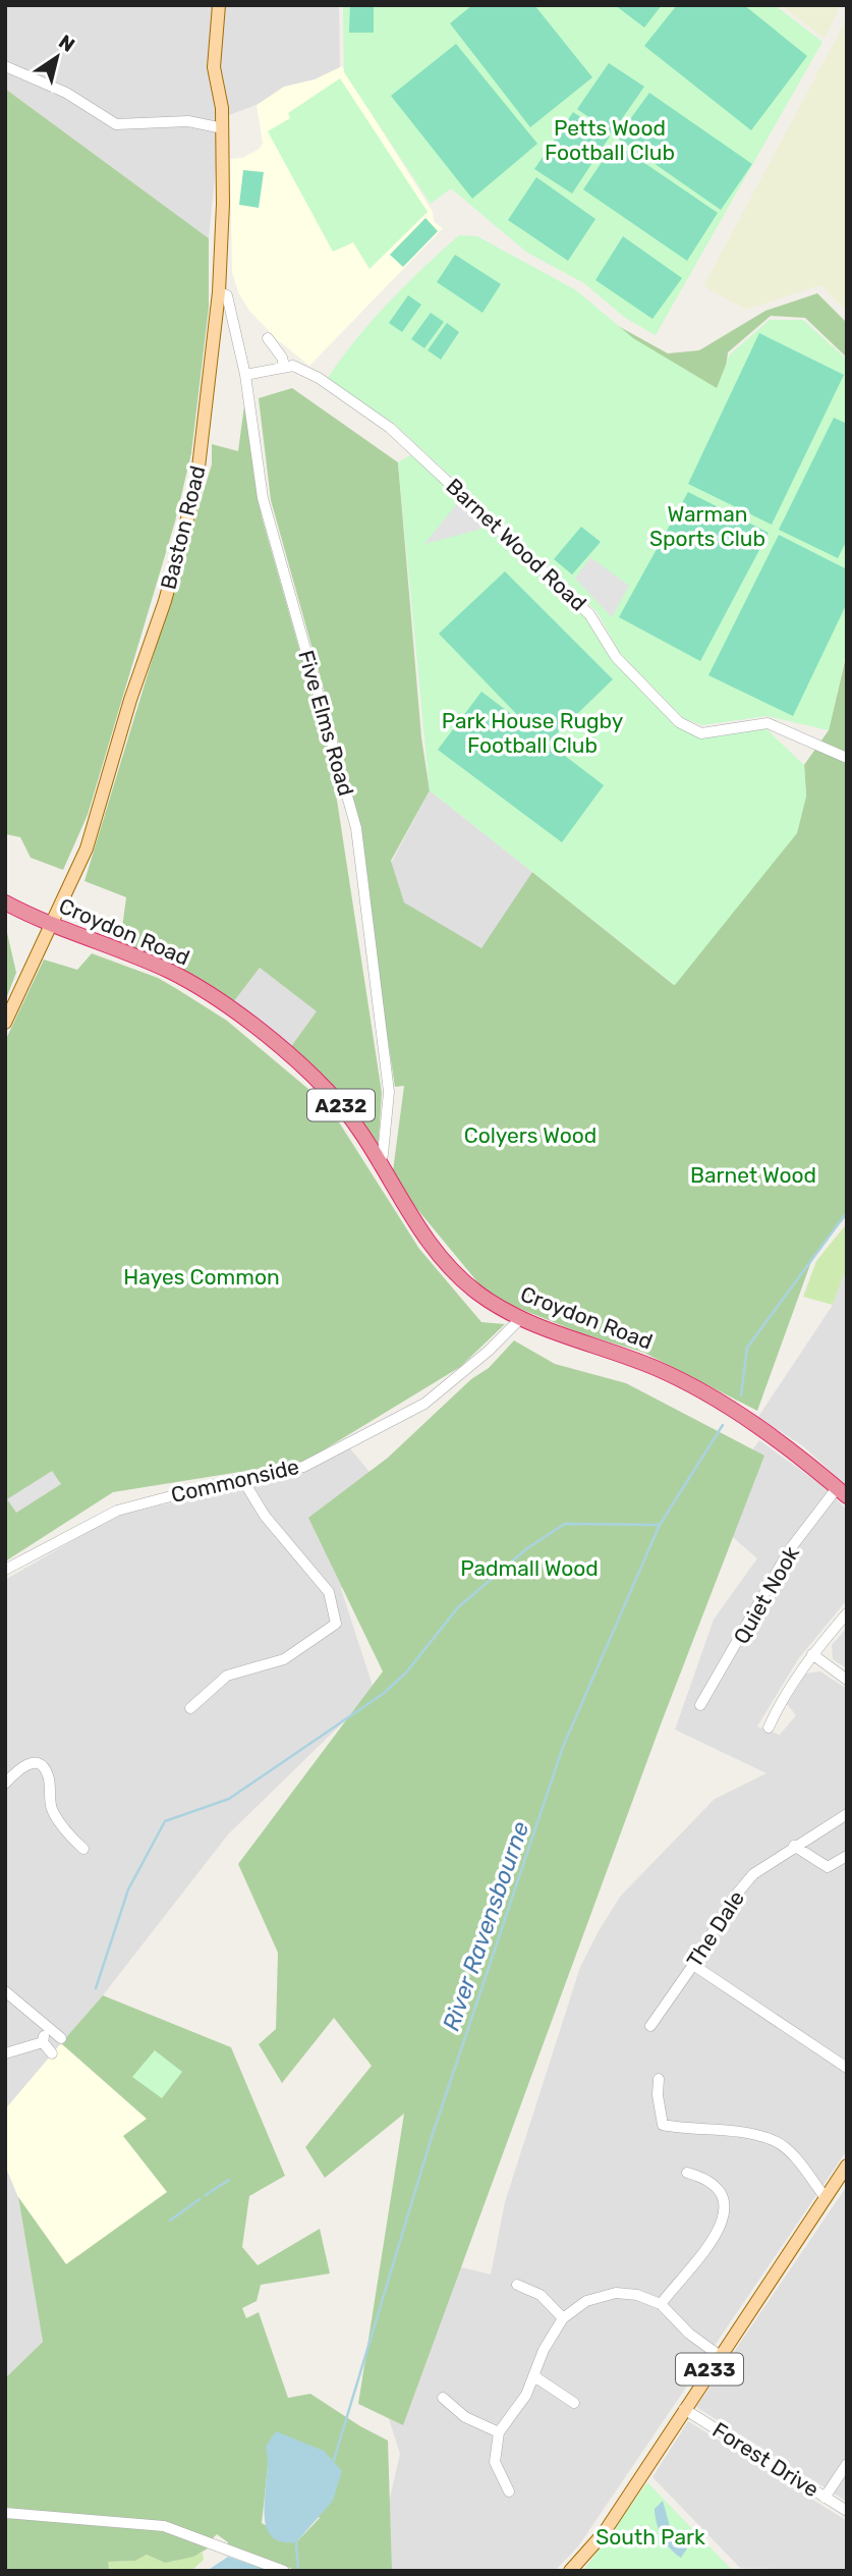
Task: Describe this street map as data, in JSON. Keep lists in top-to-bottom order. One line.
{"streets":{"highway":["Croydon Road","A232"],"main road":["Baston Road","A233"],"street":["Barnet Wood Road","Five Elms Road","Commonside","Quiet Nook","The Dale","Forest Drive"]},"crossings":[["Baston Road","Five Elms Road"],["Baston Road","Croydon Road"],["Five Elms Road","Croydon Road"],["Croydon Road","Commonside"],["Croydon Road","Quiet Nook"],["A233","Forest Drive"]],"water":["River Ravensbourne"],"parks":["Petts Wood Football Club","Warman Sports Club","Park House Rugby Football Club","Colyers Wood","Barnet Wood","Hayes Common","Padmall Wood","South Park"],"north":"top right"}
